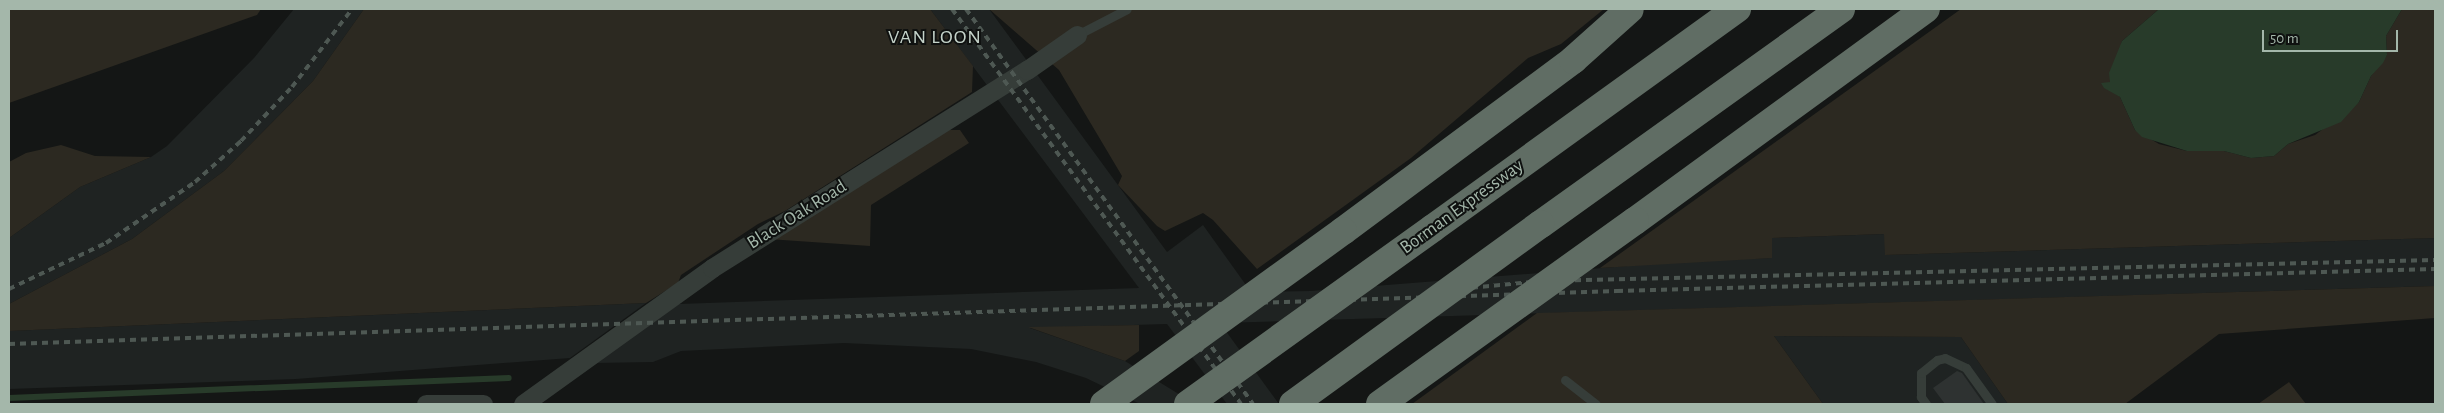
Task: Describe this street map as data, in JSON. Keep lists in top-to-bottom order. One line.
{"streets":{"highway":["Borman Expressway"],"street":["Black Oak Road"]},"districts":["VAN LOON"],"scale_bar":"50 m"}
